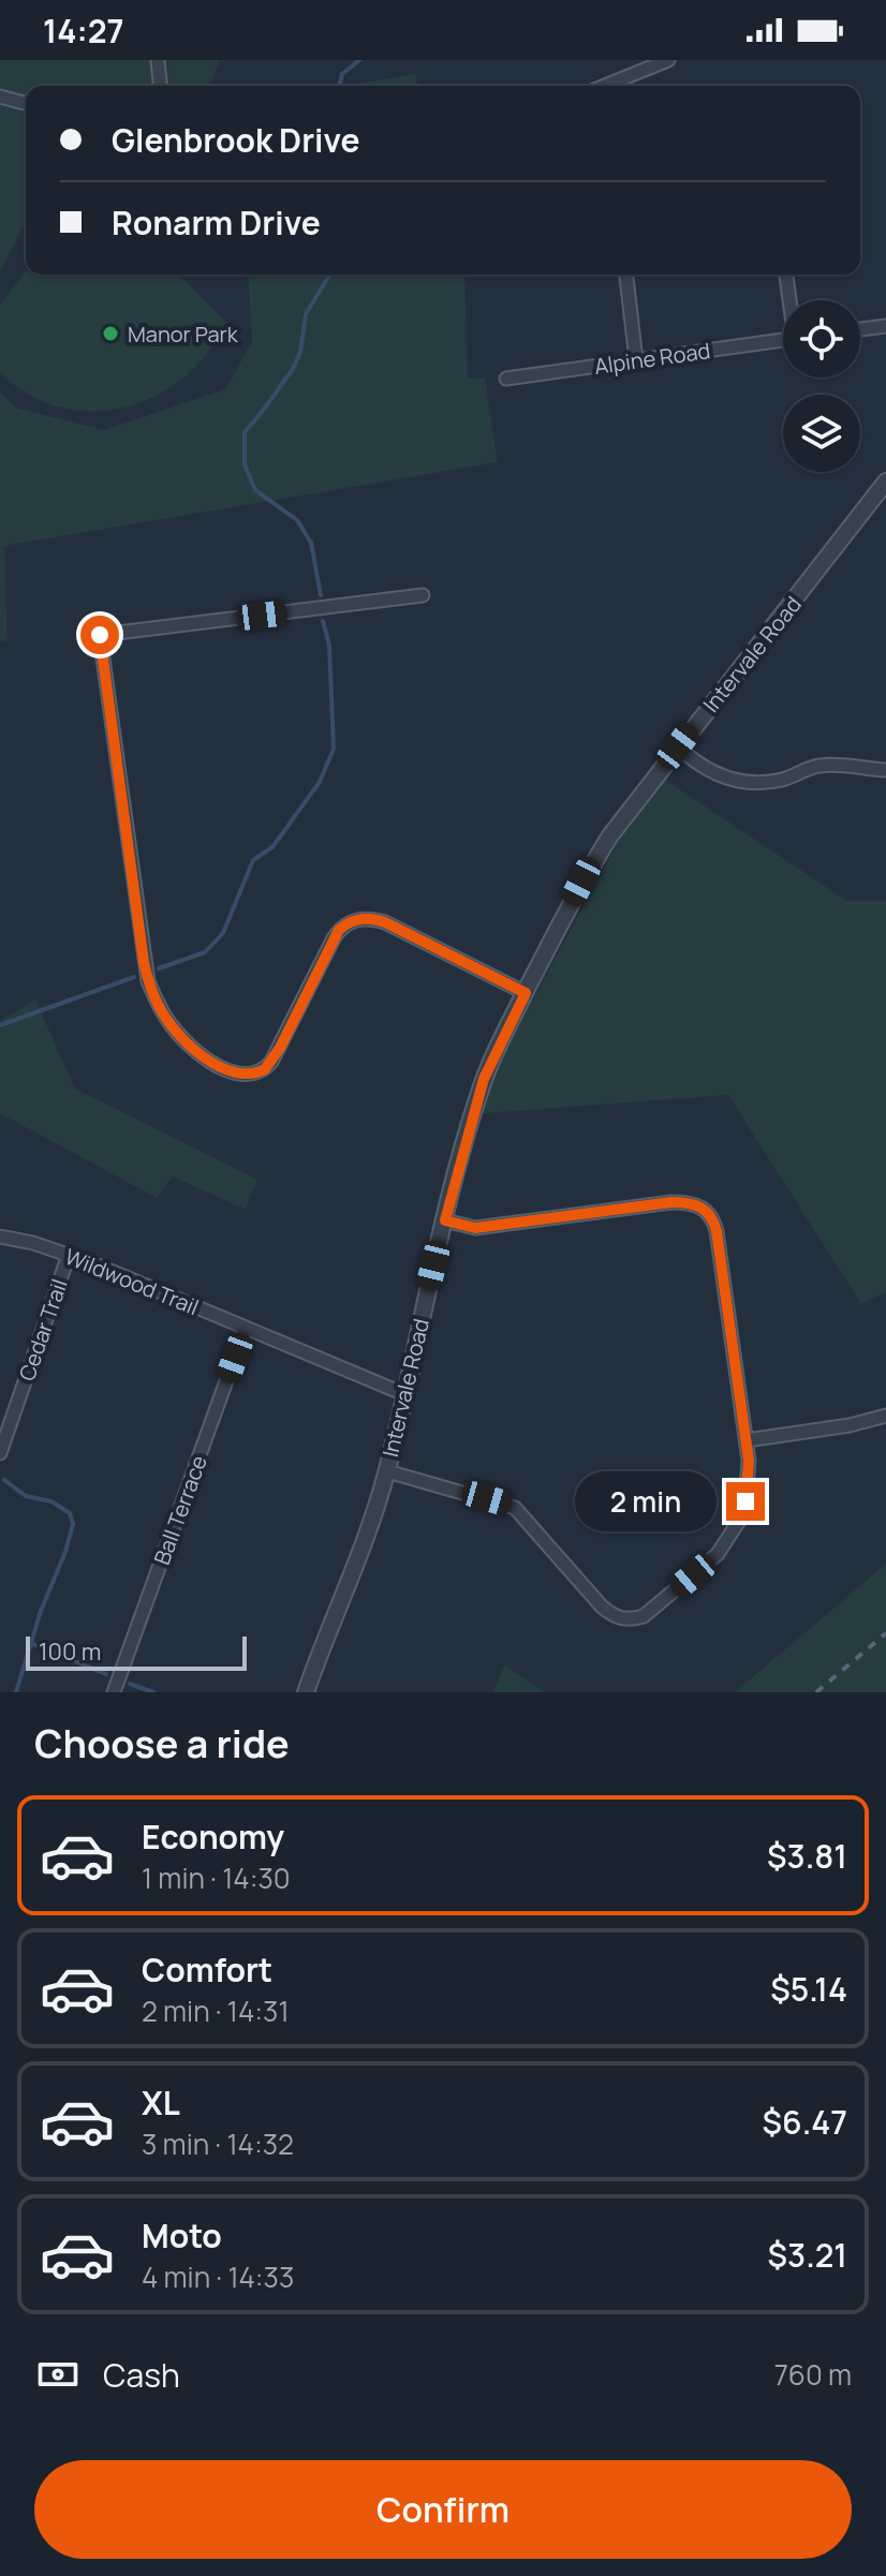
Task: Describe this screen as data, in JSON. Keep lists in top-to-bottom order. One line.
{"streets":{"street":["Alpine Road","Intervale Road","Wildwood Trail","Cedar Trail","Ball Terrace"]},"crossings":[["Intervale Road","Wildwood Trail"],["Wildwood Trail","Cedar Trail"],["Wildwood Trail","Ball Terrace"]],"places":["Manor Park"],"scale_bar":"100 m","page":{"status":"14:27","banner":["Glenbrook Drive","Ronarm Drive"],"bubble":"2 min","scale":"100 m","heading":"Choose a ride","list":[{"name":"Economy","note":"1 min · 14:30","value":"$3.81"},{"name":"Comfort","note":"2 min · 14:31","value":"$5.14"},{"name":"XL","note":"3 min · 14:32","value":"$6.47"},{"name":"Moto","note":"4 min · 14:33","value":"$3.21"}],"pay":["Cash","760 m"],"buttons":"Confirm"}}
